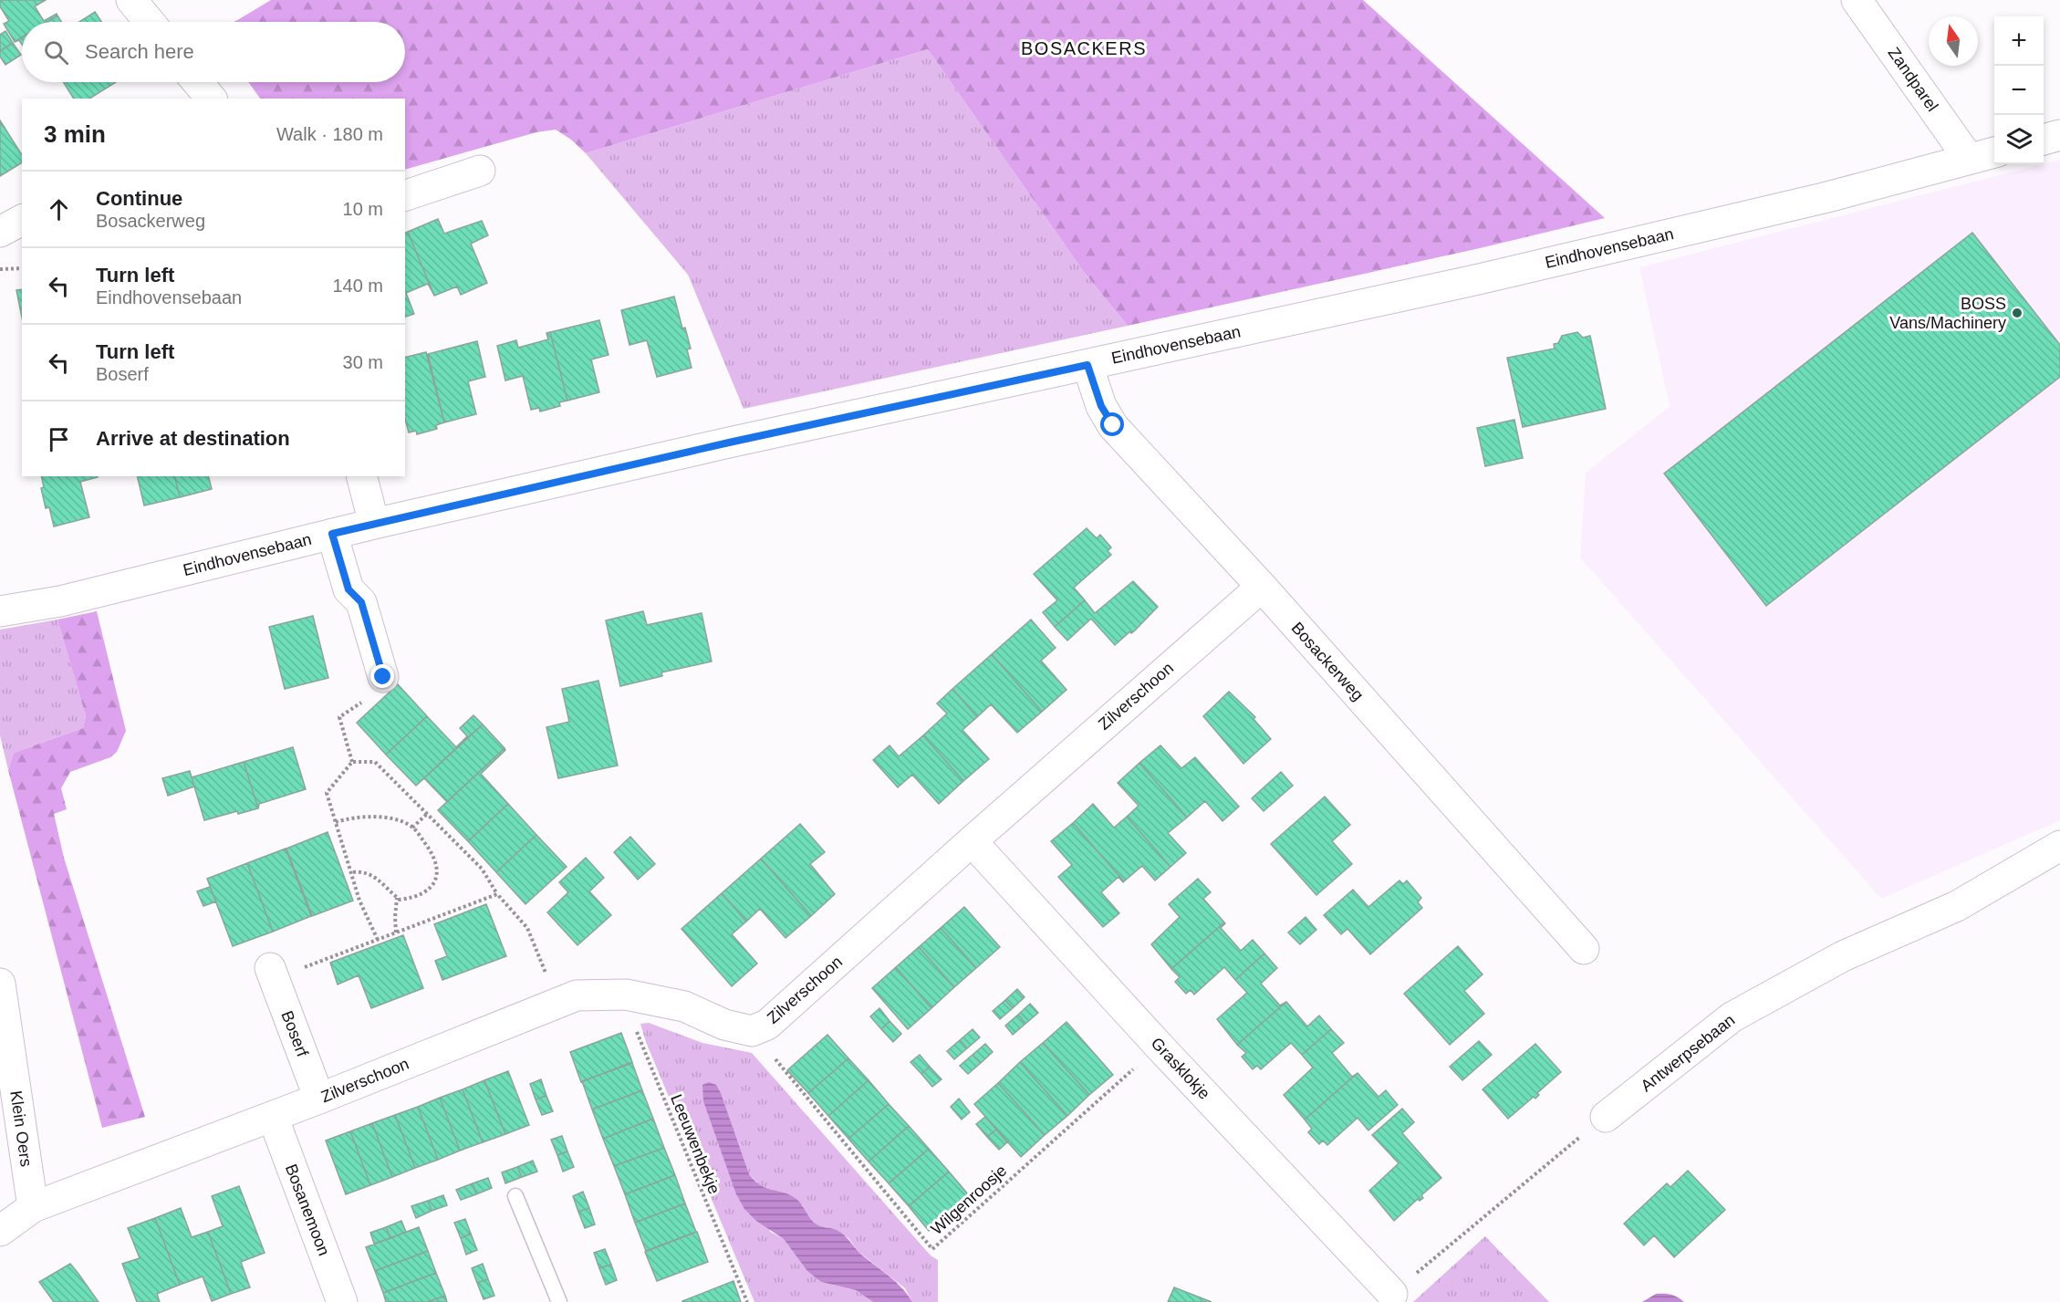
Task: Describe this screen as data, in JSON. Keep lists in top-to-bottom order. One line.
{"streets":{"street":["Zandparel","Eindhovensebaan","Bosackerweg","Zilverschoon","Boserf","Antwerpsebaan","Grasklokje","Klein Oers","Bosanemoon"],"path":["Leeuwenbekje","Wilgenroosje"]},"crossings":[["Zandparel","Eindhovensebaan"],["Eindhovensebaan","Bosackerweg"],["Bosackerweg","Zilverschoon"],["Zilverschoon","Boserf"],["Zilverschoon","Grasklokje"],["Zilverschoon","Klein Oers"],["Zilverschoon","Leeuwenbekje"],["Zilverschoon","Wilgenroosje"],["Zilverschoon","Bosanemoon"],["Grasklokje","Wilgenroosje"]],"districts":["BOSACKERS"],"places":["BOSS Vans/Machinery"],"north":"top","page":{"map_buttons":["+","−"],"search":"Search here","heading":["3 min","Walk · 180 m"],"list":[["Continue","Bosackerweg","10 m"],["Turn left","Eindhovensebaan","140 m"],["Turn left","Boserf","30 m"],"Arrive at destination"]}}
